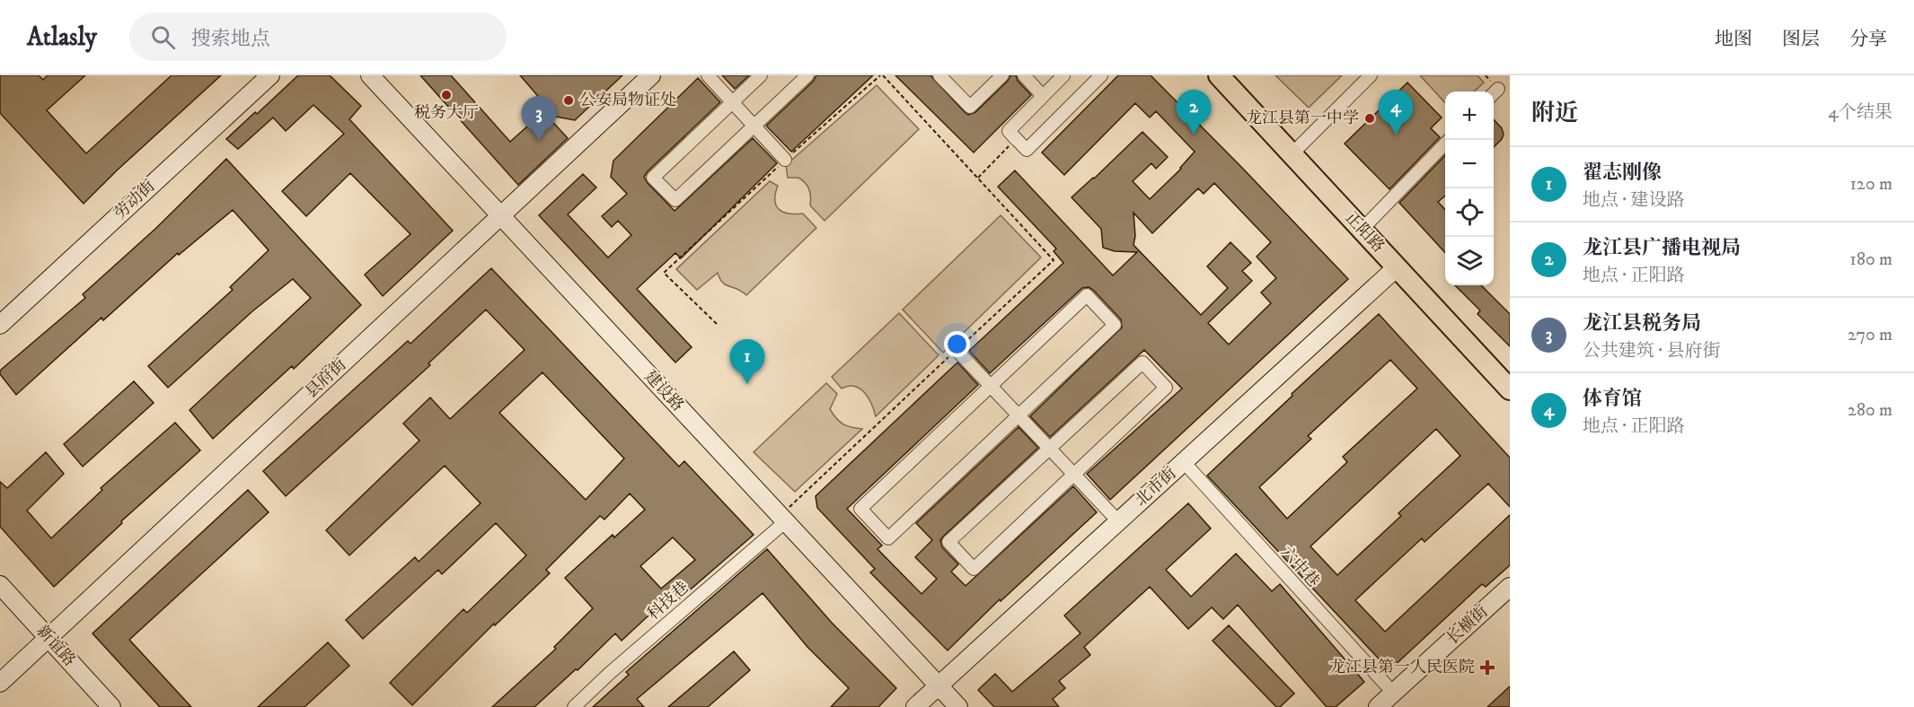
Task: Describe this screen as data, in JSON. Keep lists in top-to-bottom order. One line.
{"streets":{"main road":["正阳路"],"street":["劳动街","县府街","建设路","北市街","六中巷","科技巷","长横街","新谊路"]},"crossings":[["正阳路","北市街"],["县府街","建设路"],["县府街","新谊路"],["建设路","北市街"],["建设路","科技巷"],["北市街","六中巷"],["六中巷","长横街"]],"places":{"other":["税务大厅","公安局物证处","龙江县第一中学"],"health":["龙江县第一人民医院"]},"page":{"header":"Atlasly","search":"搜索地点","nav":["地图","图层","分享"],"heading":["附近","4个结果"],"pins":["2","4","3","1"],"map_buttons":["+","−"],"list":[{"mark":"1","name":"翟志刚像","note":"地点 · 建设路","value":"120 m"},{"mark":"2","name":"龙江县广播电视局","note":"地点 · 正阳路","value":"180 m"},{"mark":"3","name":"龙江县税务局","note":"公共建筑 · 县府街","value":"270 m"},{"mark":"4","name":"体育馆","note":"地点 · 正阳路","value":"280 m"}]}}
